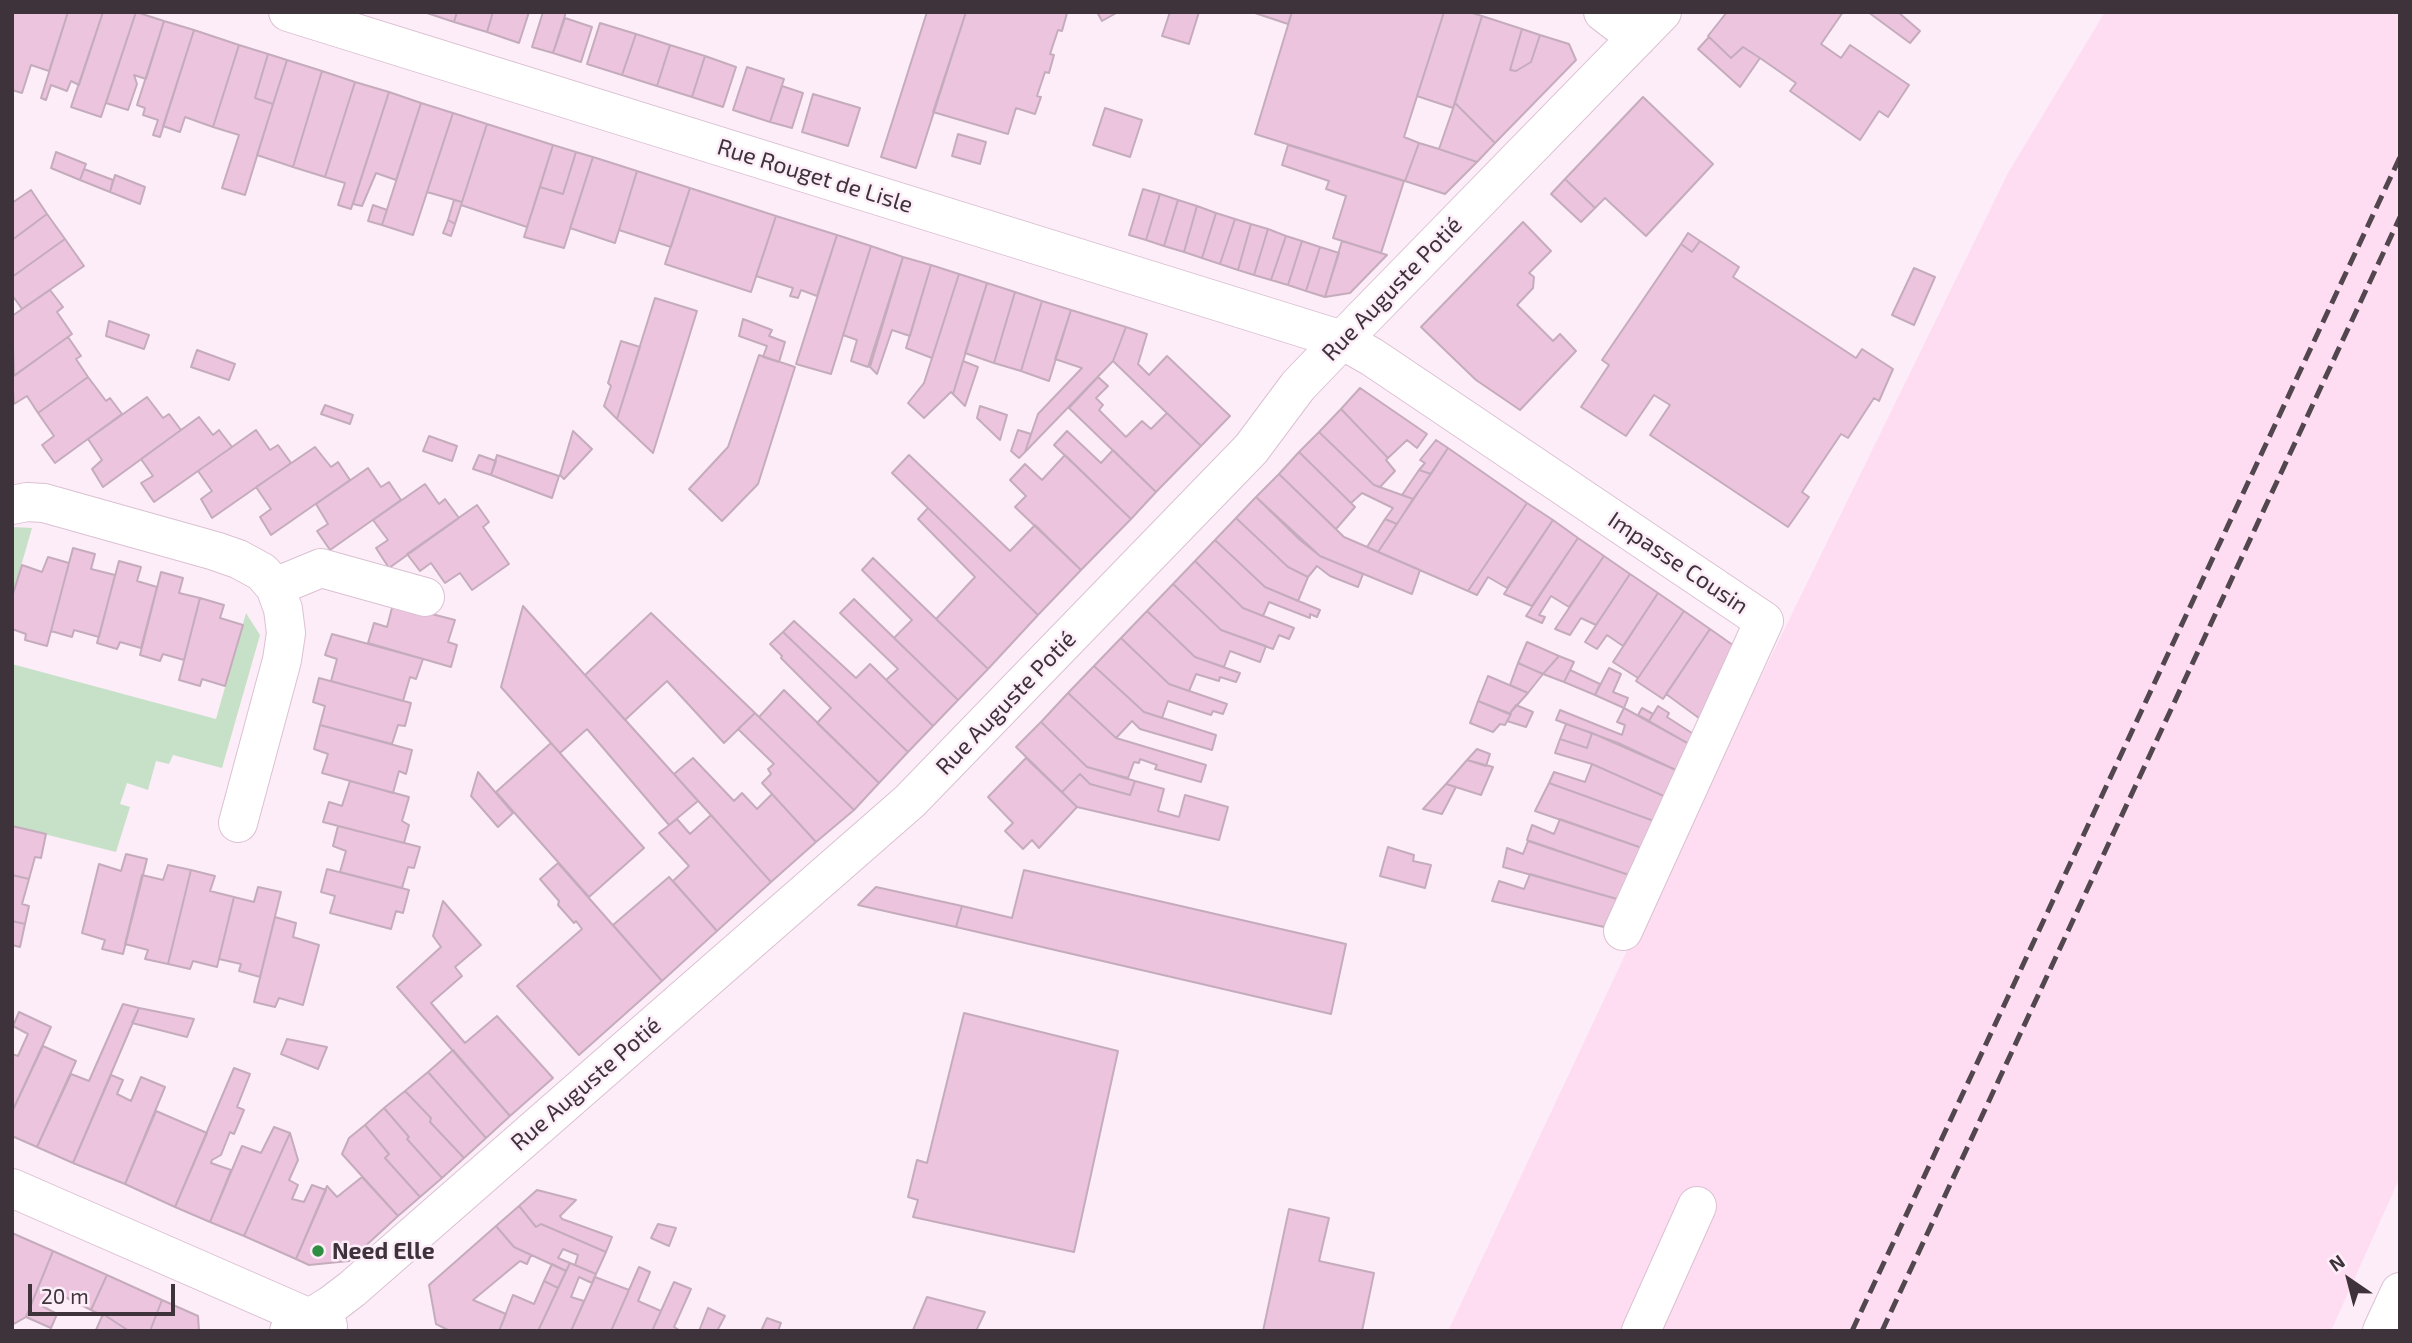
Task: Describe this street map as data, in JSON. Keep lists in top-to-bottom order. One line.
{"streets":{"street":["Rue Rouget de Lisle","Rue Auguste Potié","Impasse Cousin"]},"crossings":[["Rue Rouget de Lisle","Rue Auguste Potié"],["Rue Rouget de Lisle","Impasse Cousin"],["Rue Auguste Potié","Impasse Cousin"]],"places":["Need Elle"],"scale_bar":"20 m","north":"top left"}
